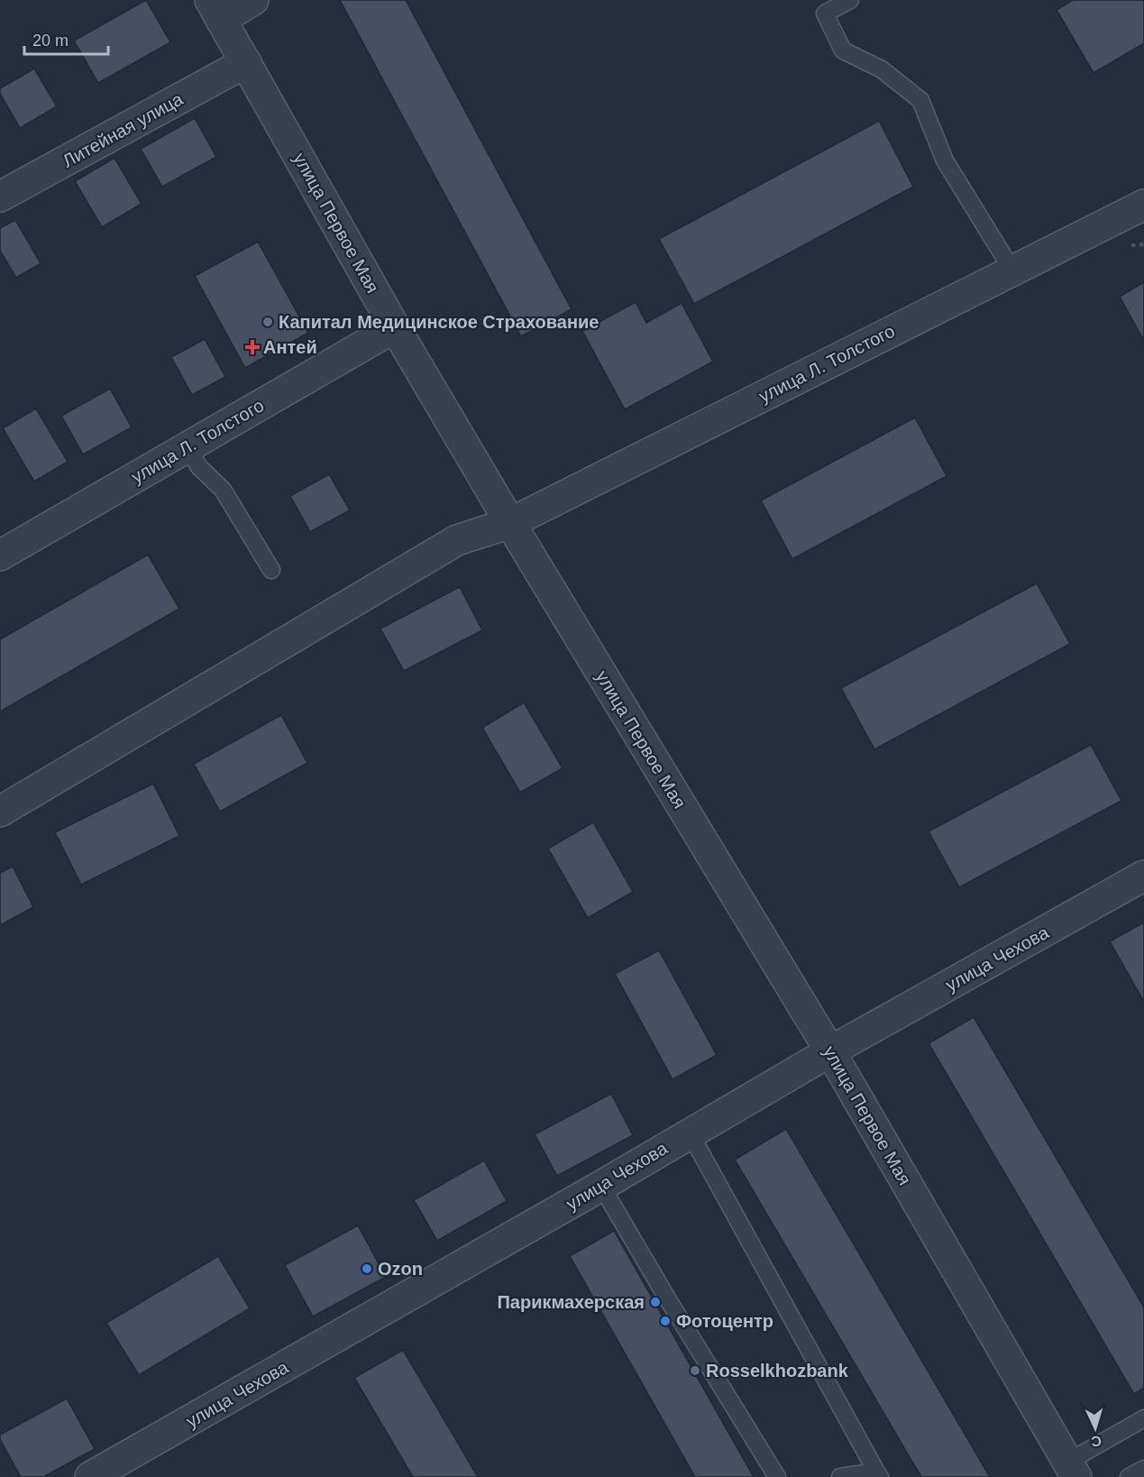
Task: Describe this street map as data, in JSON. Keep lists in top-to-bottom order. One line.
{"streets":{"street":["Литейная улица","улица Первое Мая","улица Л. Толстого","улица Чехова"]},"crossings":[["Литейная улица","улица Первое Мая"],["улица Первое Мая","улица Л. Толстого"],["улица Первое Мая","улица Чехова"]],"places":{"other":["Капитал Медицинское Страхование","Ozon","Парикмахерская","Фотоцентр","Rosselkhozbank"],"health":["Антей"]},"scale_bar":"20 m","north":"bottom"}
